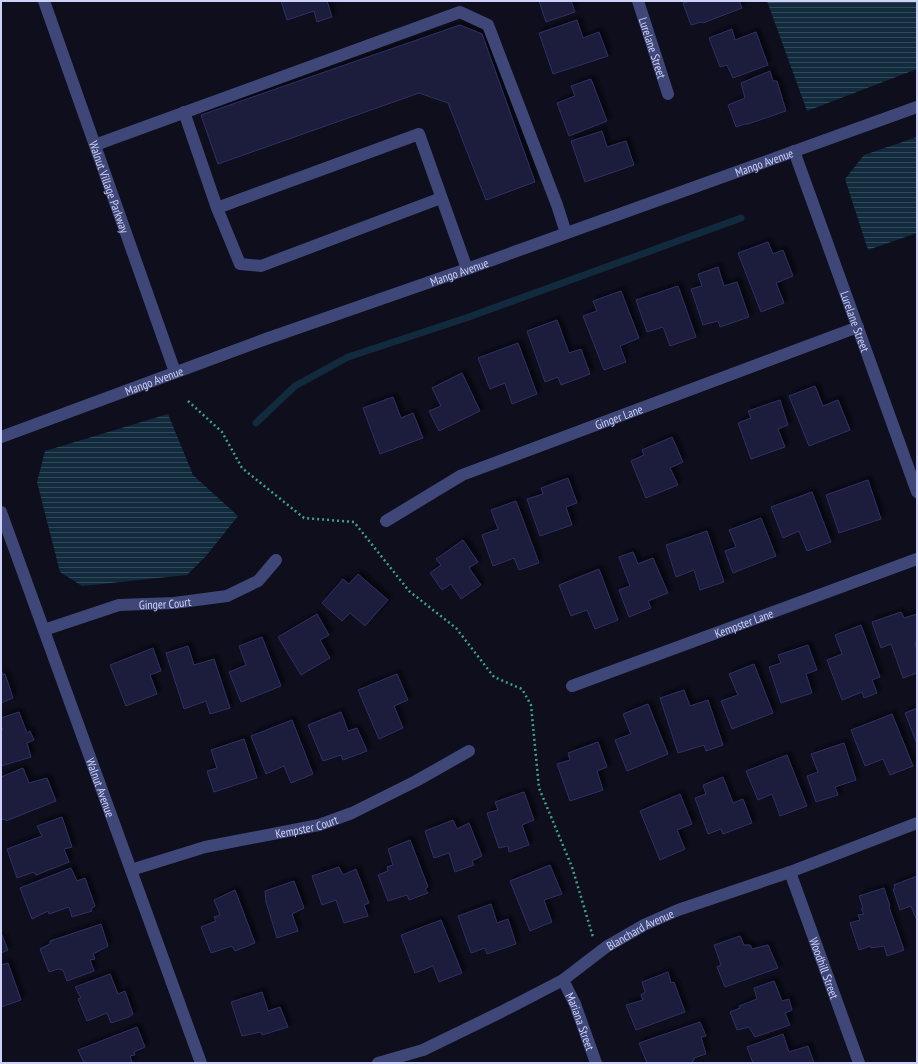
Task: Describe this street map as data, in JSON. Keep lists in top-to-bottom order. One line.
{"streets":{"street":["Lurelane Street","Mango Avenue","Walnut Village Parkway","Ginger Lane","Ginger Court","Kempster Lane","Walnut Avenue","Kempster Court","Blanchard Avenue","Woodhill Street","Mariana Street"]},"crossings":[["Lurelane Street","Mango Avenue"],["Lurelane Street","Ginger Lane"],["Mango Avenue","Walnut Village Parkway"],["Ginger Court","Walnut Avenue"],["Walnut Avenue","Kempster Court"],["Blanchard Avenue","Woodhill Street"],["Blanchard Avenue","Mariana Street"]]}
